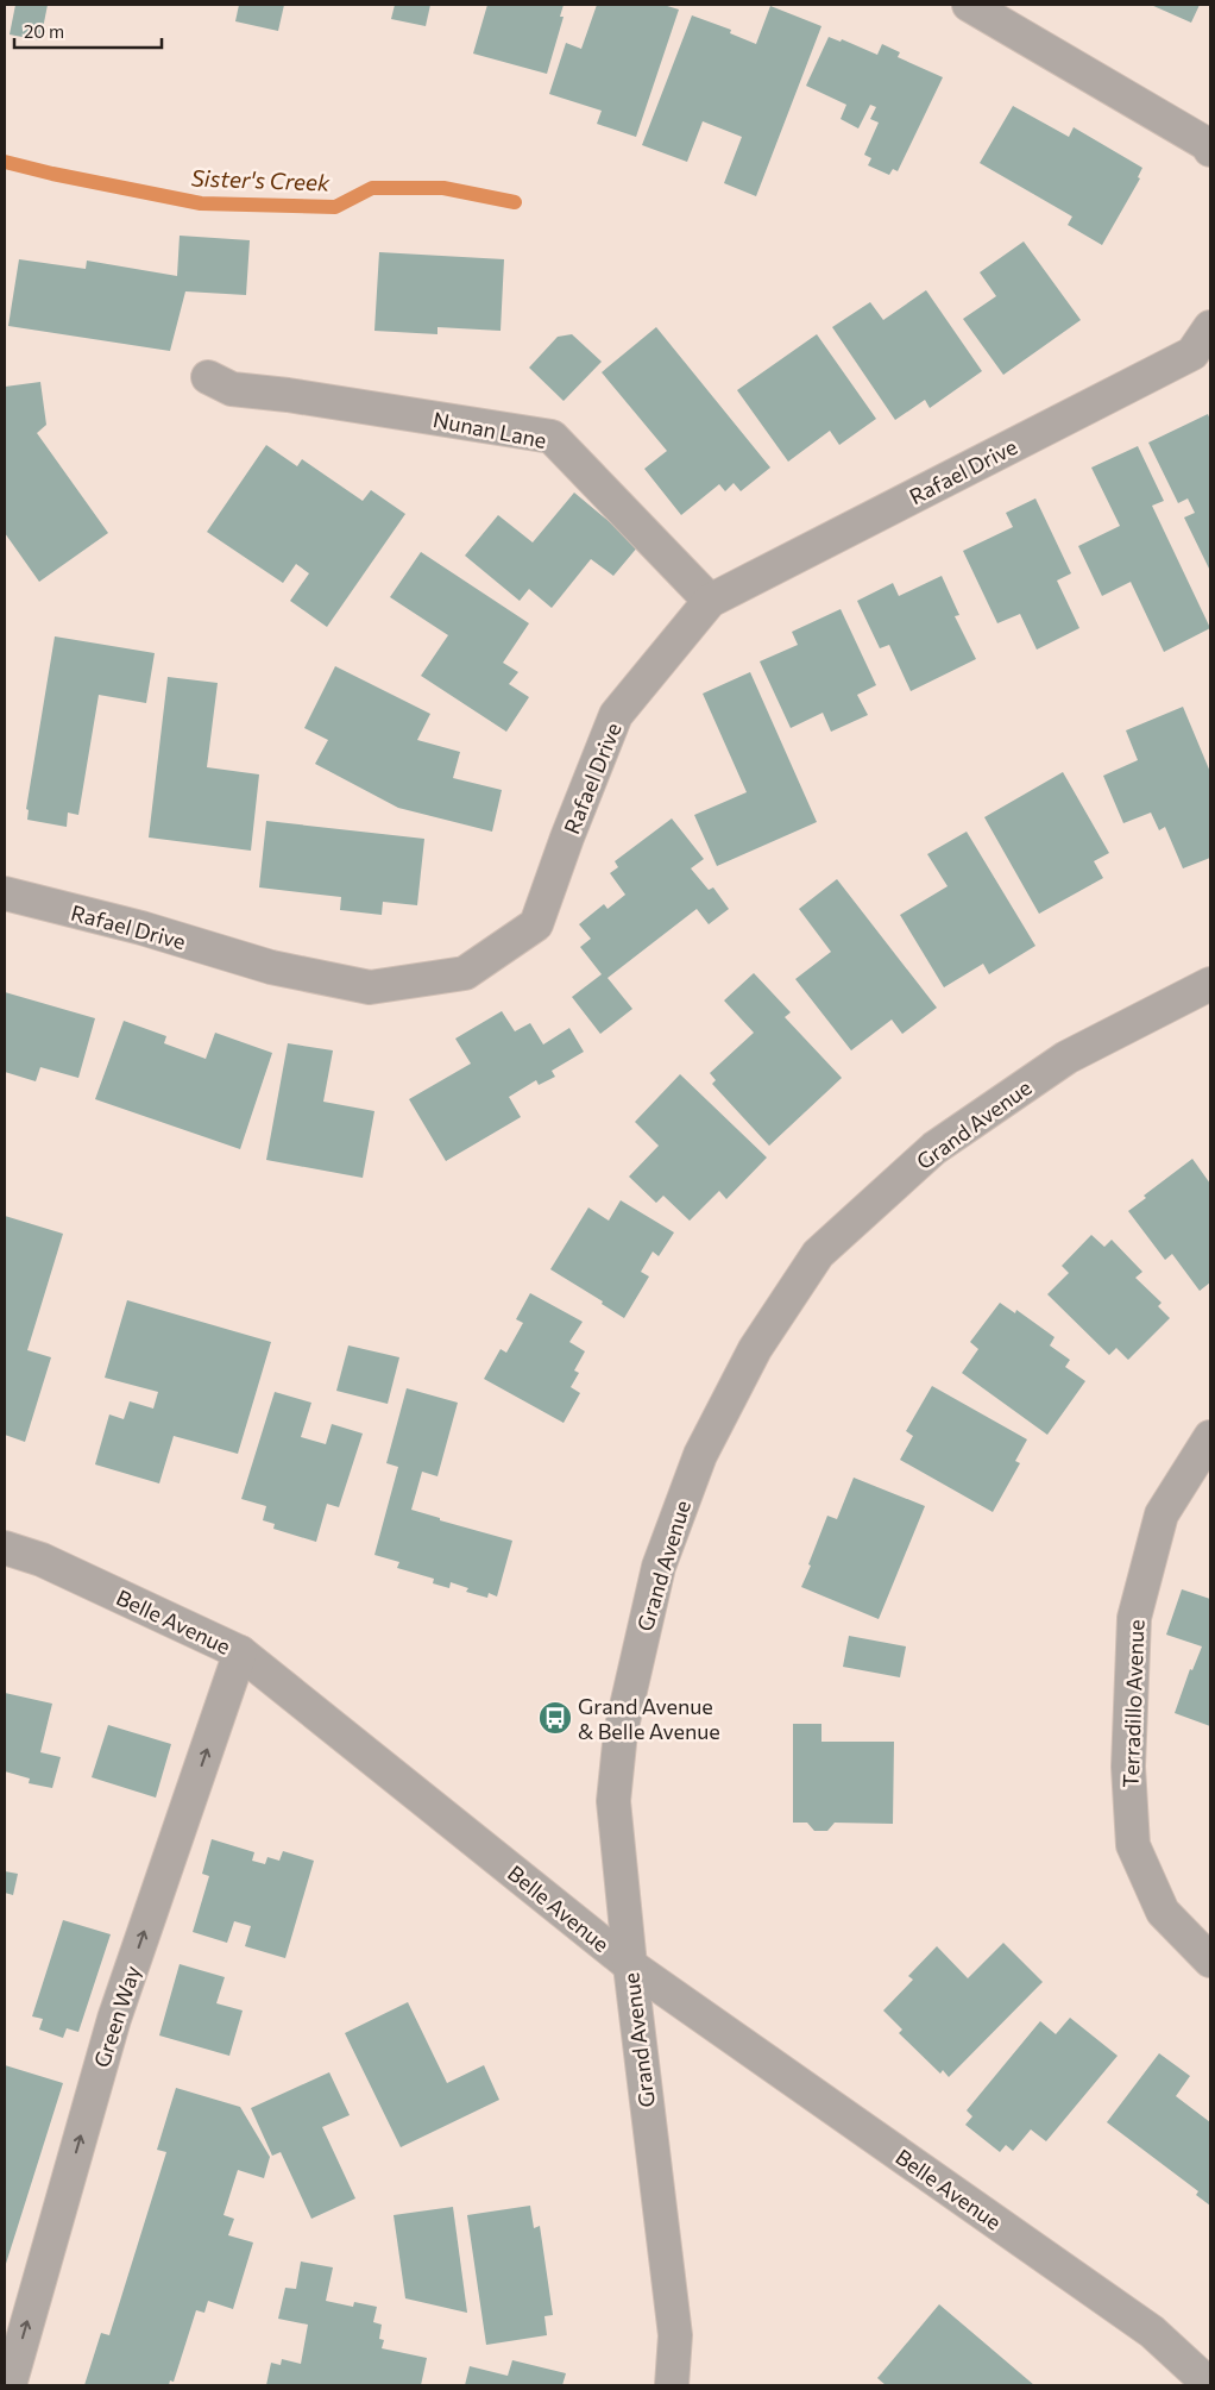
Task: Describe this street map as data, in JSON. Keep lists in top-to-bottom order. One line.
{"streets":{"street":["Nunan Lane","Rafael Drive","Grand Avenue","Belle Avenue","Terradillo Avenue","Green Way"]},"crossings":[["Nunan Lane","Rafael Drive"],["Grand Avenue","Belle Avenue"],["Belle Avenue","Green Way"]],"one_way":["Green Way"],"water":["Sister's Creek"],"places":{"bus stop":["Grand Avenue & Belle Avenue"]},"scale_bar":"20 m"}
